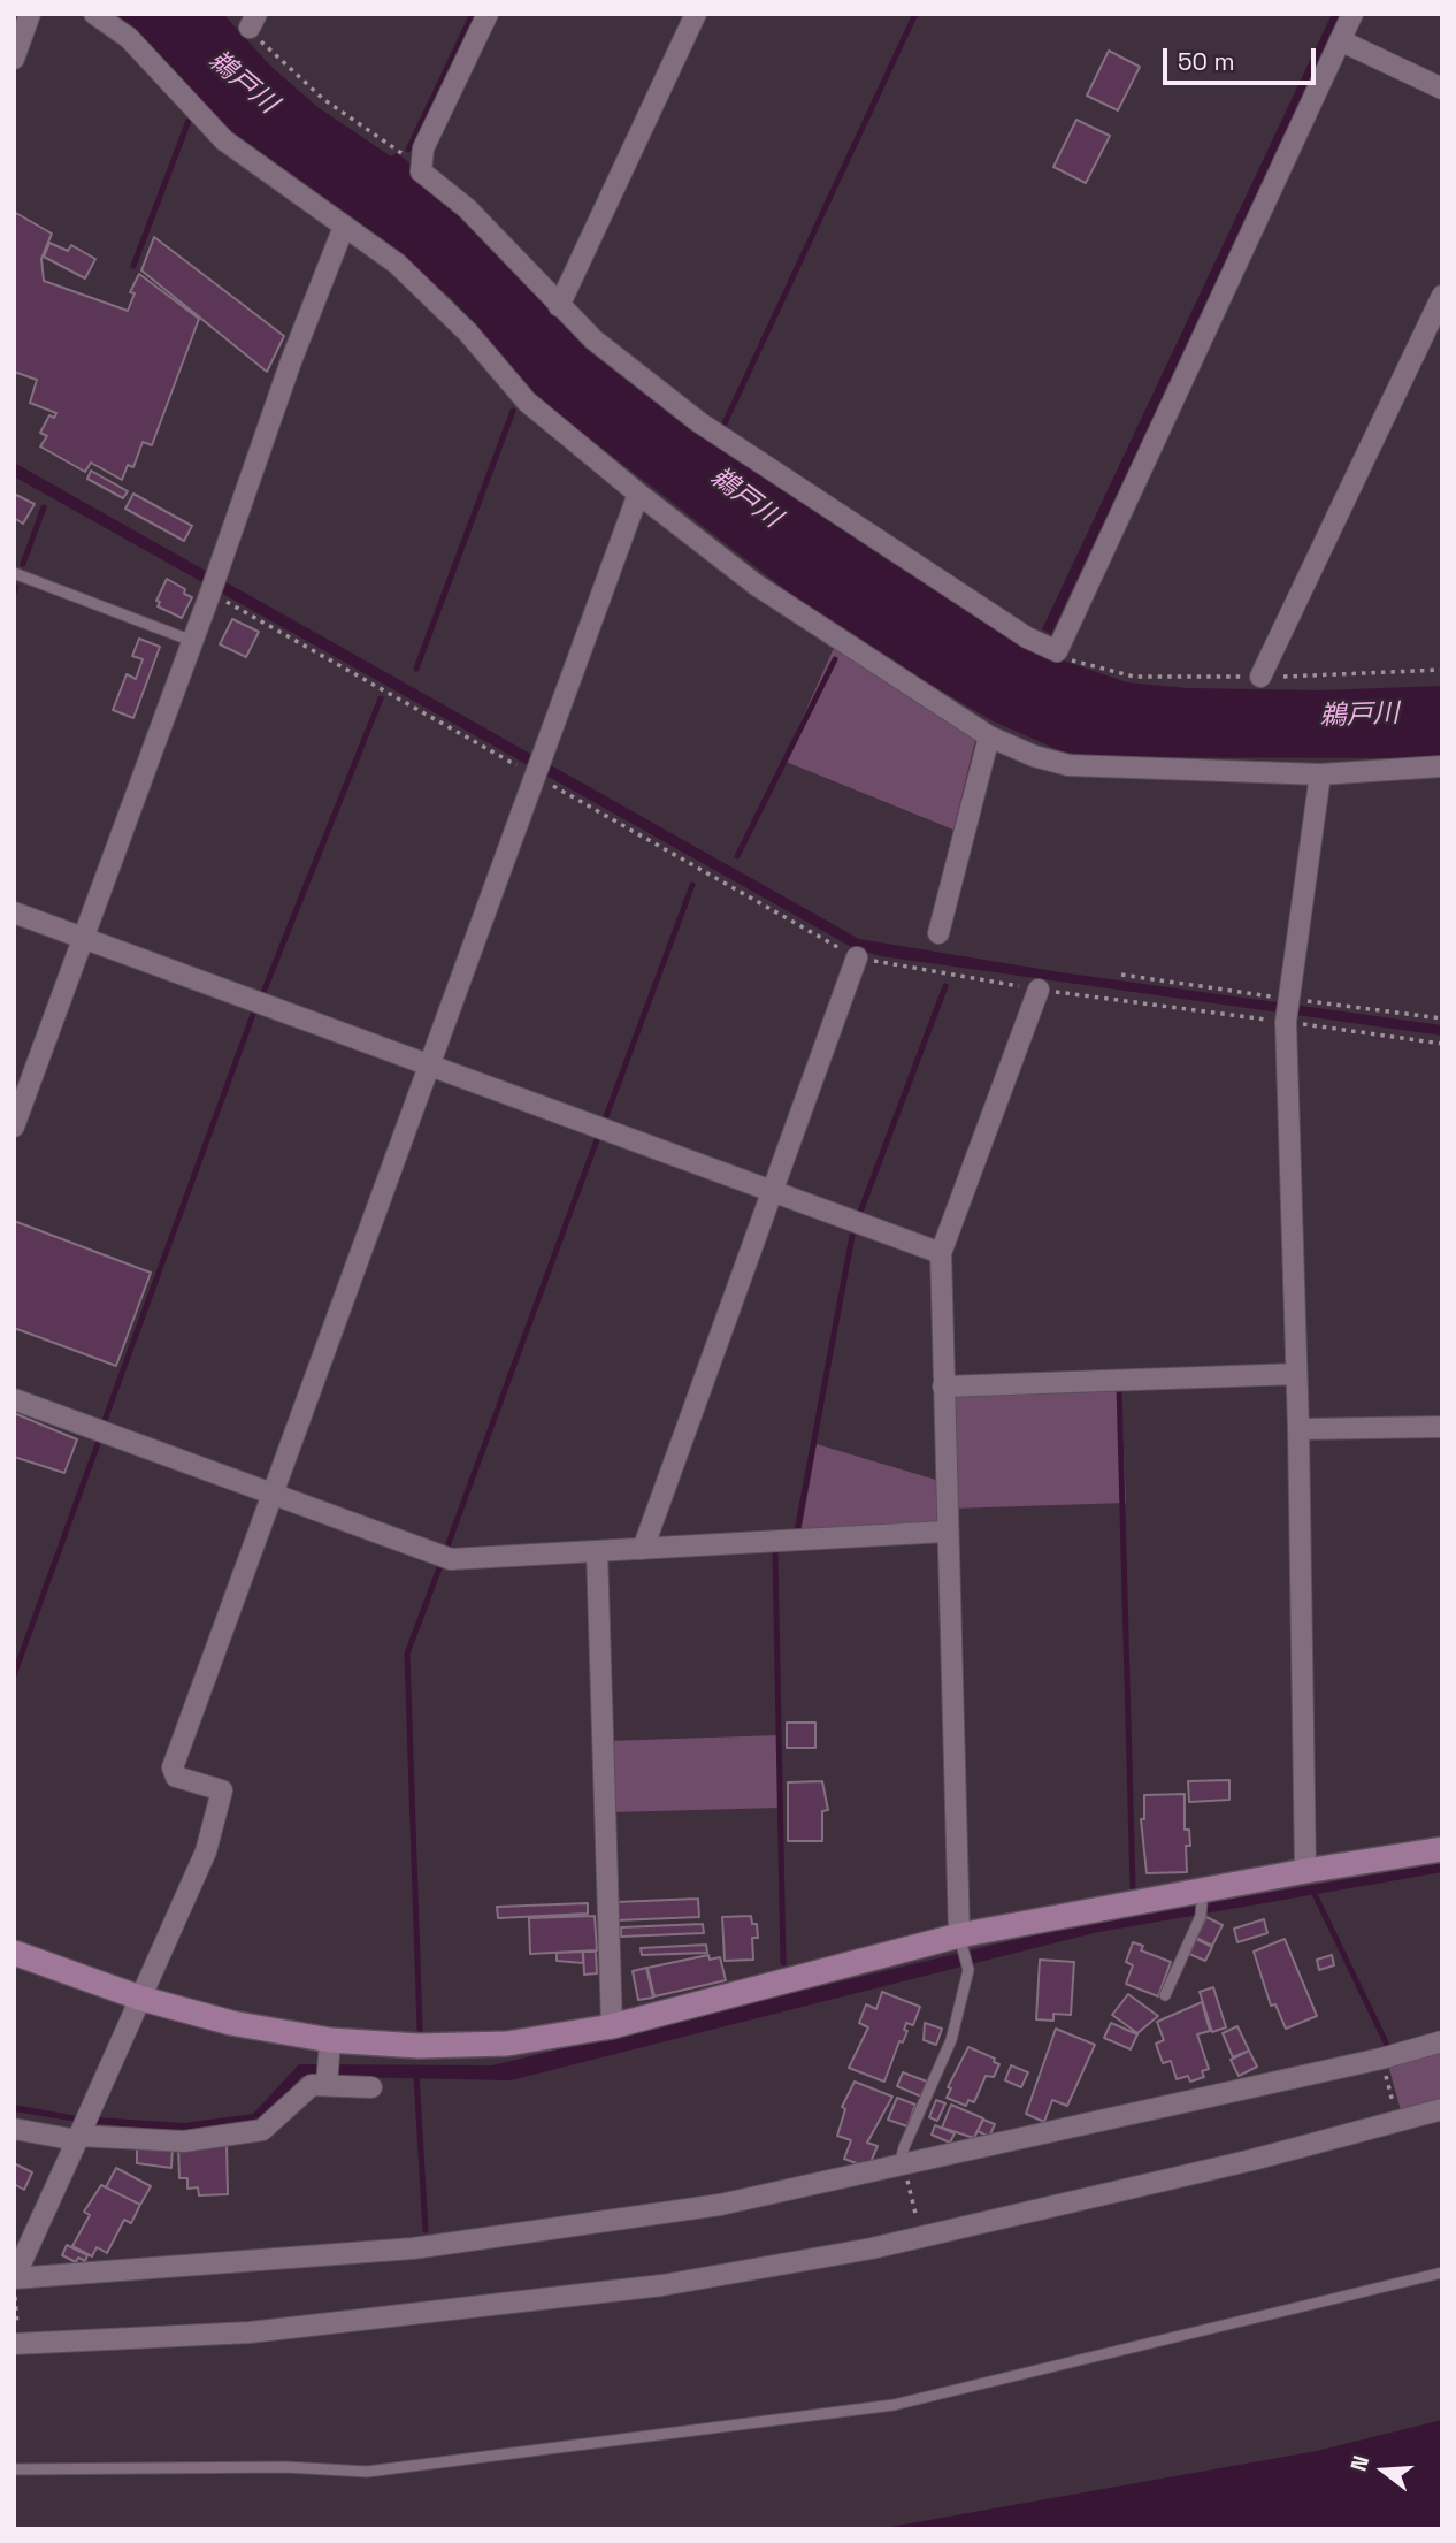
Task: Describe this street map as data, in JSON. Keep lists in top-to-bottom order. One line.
{"water":["鵜戸川"],"scale_bar":"50 m","north":"left"}
